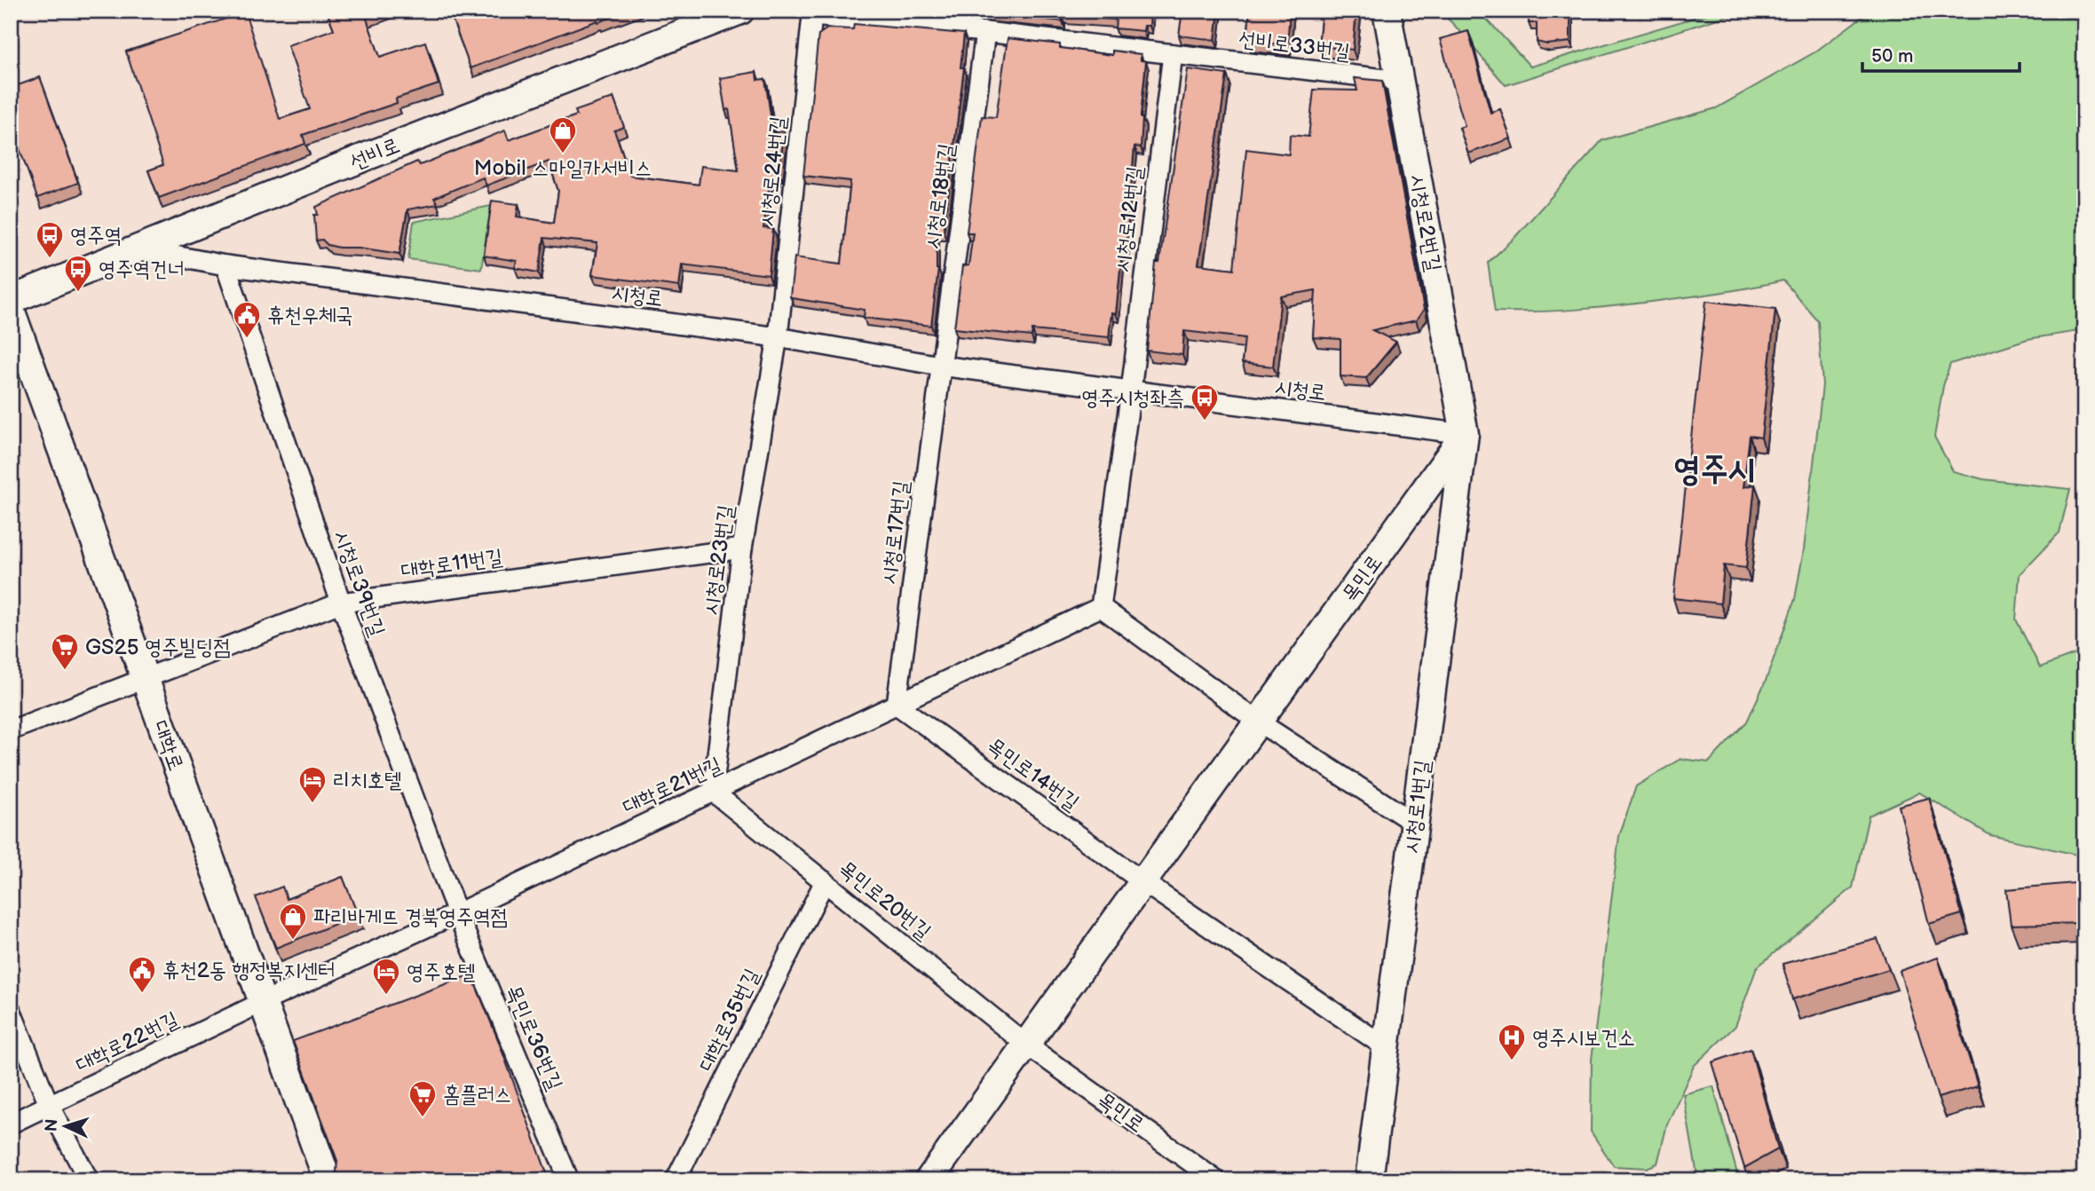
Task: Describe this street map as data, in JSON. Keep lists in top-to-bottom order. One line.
{"streets":{"main road":["선비로","시청로2번길","목민로","대학로","시청로1번길"],"street":["선비로33번길","시청로24번길","시청로18번길","시청로12번길","시청로","시청로17번길","시청로23번길","대학로11번길","시청로39번길","목민로14번길","대학로21번길","목민로20번길","대학로35번길","목민로36번길","대학로22번길"]},"crossings":[["선비로33번길","시청로24번길"],["선비로33번길","시청로18번길"],["선비로33번길","시청로12번길"],["선비로33번길","시청로2번길"],["선비로","시청로"],["시청로24번길","시청로"],["시청로24번길","시청로23번길"],["시청로18번길","시청로"],["시청로18번길","시청로17번길"],["시청로12번길","시청로"],["시청로2번길","시청로"],["시청로2번길","목민로"],["시청로2번길","시청로1번길"],["시청로","시청로17번길"],["시청로","시청로23번길"],["시청로","목민로"],["시청로","시청로39번길"],["시청로","시청로1번길"],["시청로17번길","목민로14번길"],["시청로17번길","대학로21번길"],["시청로23번길","대학로11번길"],["시청로23번길","대학로21번길"],["시청로23번길","목민로20번길"],["대학로11번길","시청로39번길"],["대학로11번길","대학로"],["목민로","목민로14번길"],["목민로","시청로1번길"],["목민로","목민로20번길"],["시청로39번길","대학로21번길"],["시청로39번길","목민로36번길"],["대학로","대학로21번길"],["대학로","대학로22번길"],["목민로14번길","대학로21번길"],["대학로21번길","목민로20번길"],["대학로21번길","목민로36번길"],["대학로21번길","대학로22번길"],["목민로20번길","대학로35번길"]],"districts":["영주시"],"places":{"shop":["Mobil 스마일카서비스","파리바게뜨 경북영주역점"],"bus stop":["영주역","영주역건너","영주시청좌측"],"public building":["휴천우체국","휴천2동 행정복지센터"],"supermarket":["GS25 영주빌딩점","홈플러스"],"hotel":["리치호텔","영주호텔"],"hospital":["영주시보건소"]},"scale_bar":"50 m","north":"left"}
